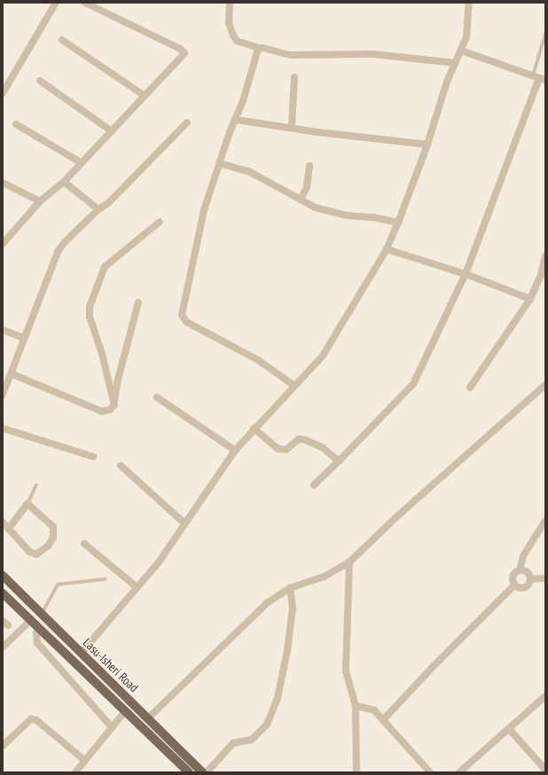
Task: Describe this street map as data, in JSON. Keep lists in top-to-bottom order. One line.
{"streets":{"main road":["Lasu-Isheri Road"]}}
